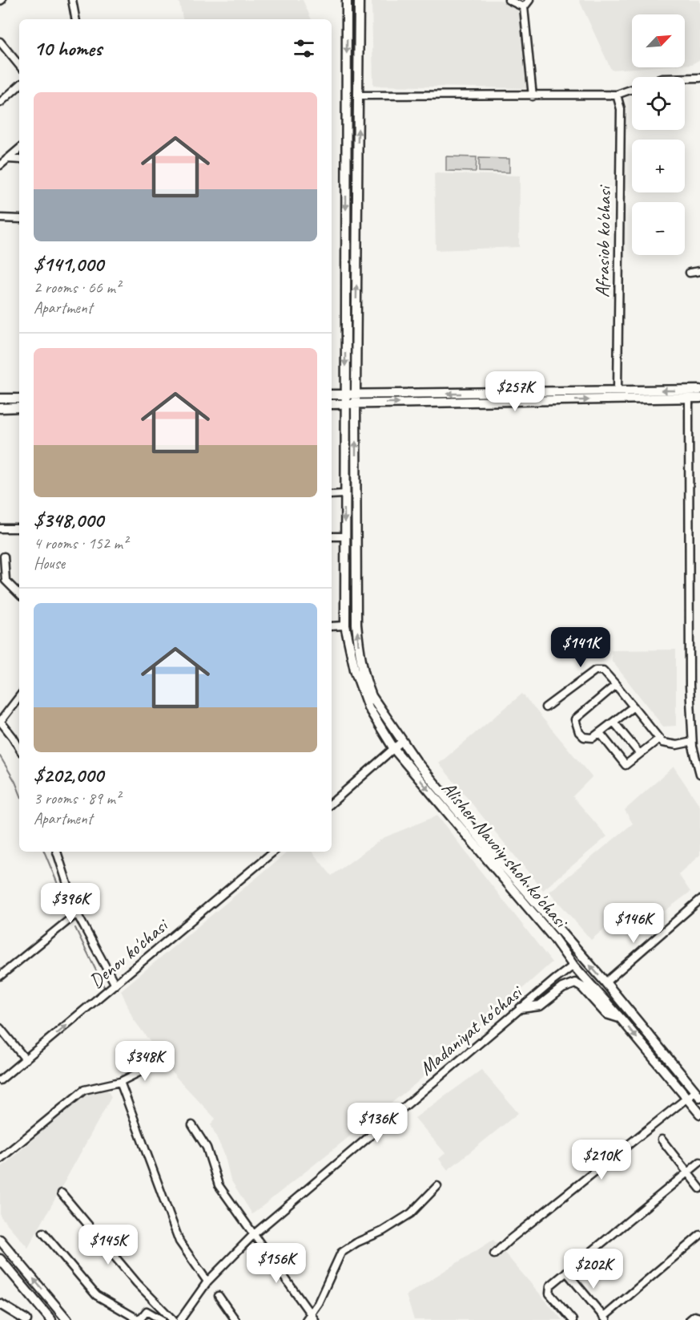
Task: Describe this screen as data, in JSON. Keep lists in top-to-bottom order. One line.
{"streets":{"main road":["Alisher Navoiy shoh ko'chasi"],"street":["Afrasiob ko'chasi","Denov ko'chasi","Madaniyat ko'chasi"]},"crossings":[["Alisher Navoiy shoh ko'chasi","Madaniyat ko'chasi"]],"north":"top right","page":{"map_buttons":["+","−"],"heading":"10 homes","list":[{"name":"$141,000","note":"2 rooms · 66 m² · Apartment"},{"name":"$348,000","note":"4 rooms · 152 m² · House"},{"name":"$202,000","note":"3 rooms · 89 m² · Apartment"}],"price":["$257K","$141K","$396K","$146K","$348K","$136K","$210K","$145K","$156K","$202K"]}}
